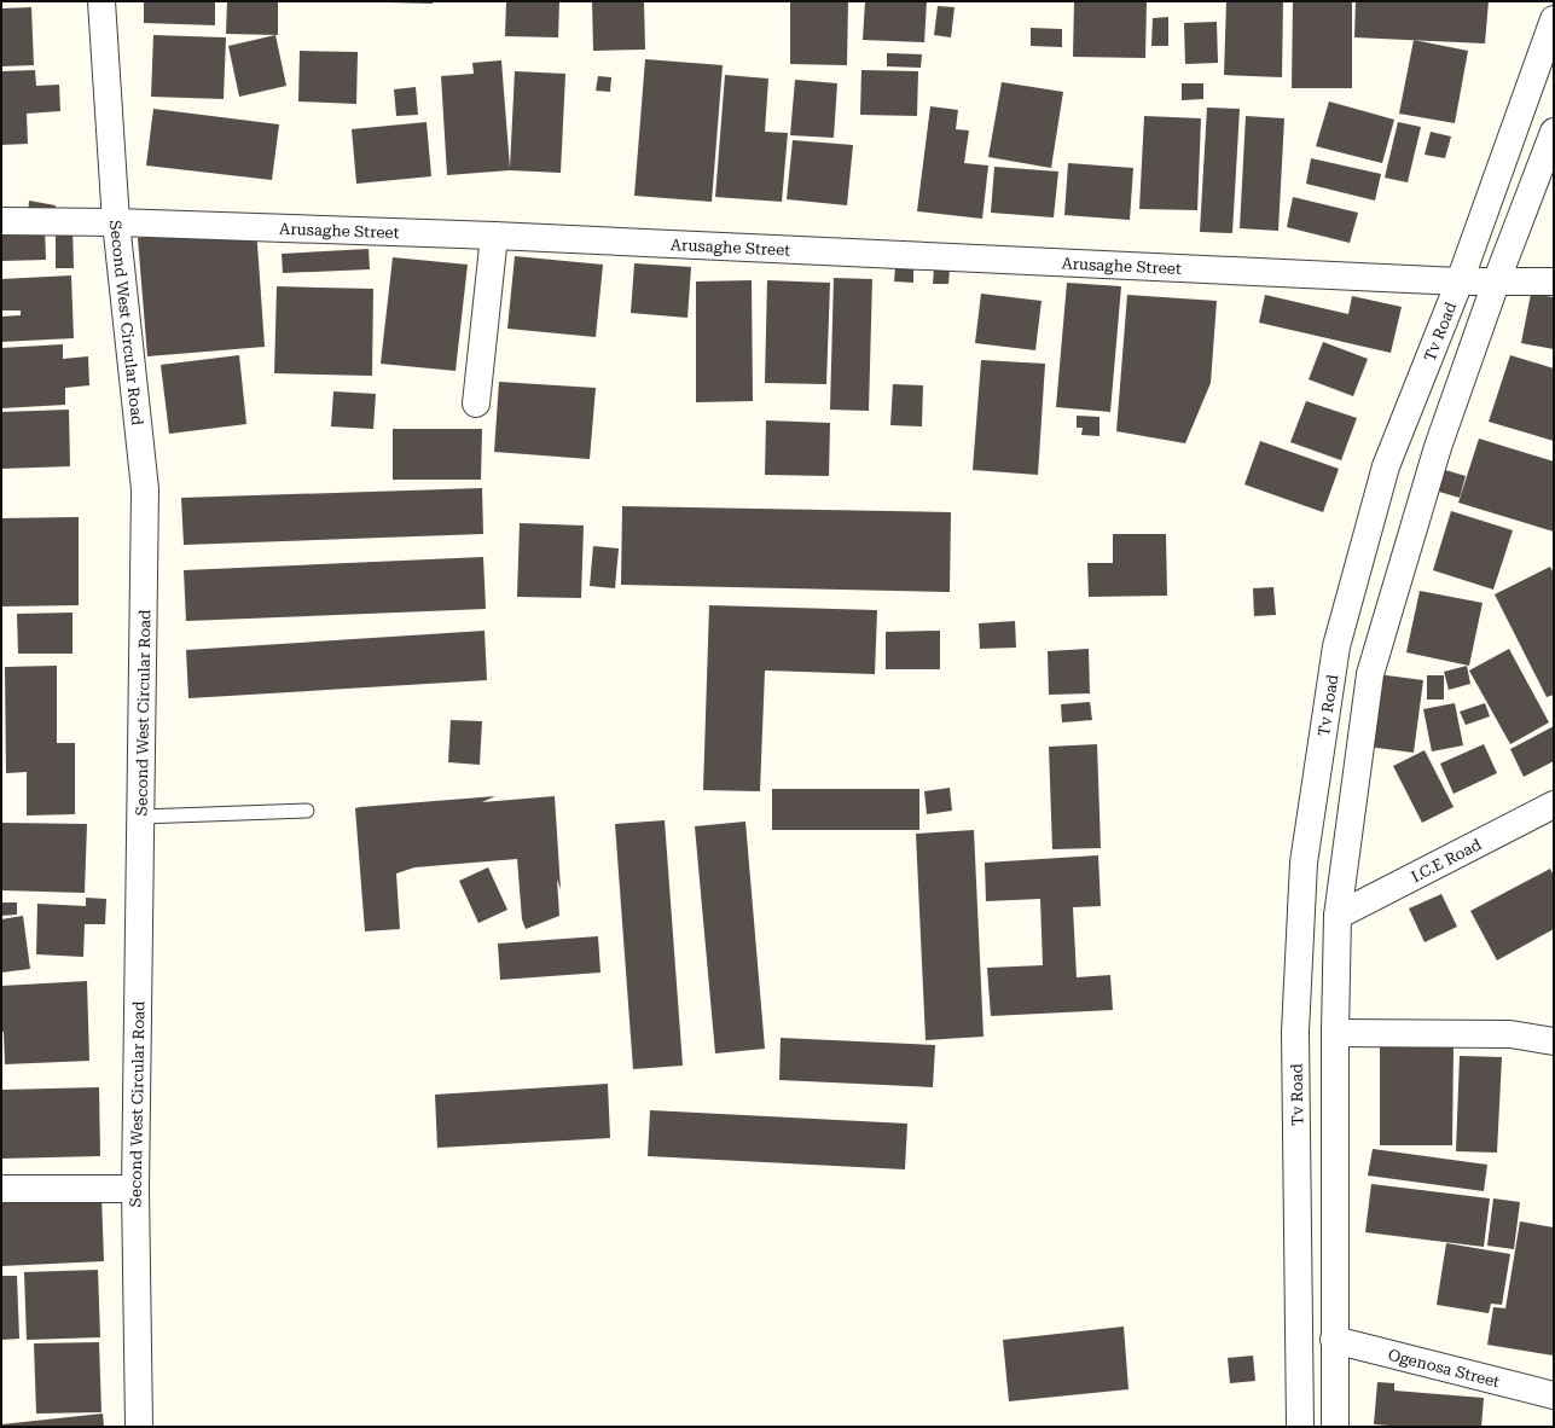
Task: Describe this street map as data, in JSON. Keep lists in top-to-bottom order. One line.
{"streets":{"street":["Arusaghe Street","Second West Circular Road","Tv Road","I.C.E Road","Ogenosa Street"]},"crossings":[["Arusaghe Street","Second West Circular Road"],["Arusaghe Street","Tv Road"]]}
